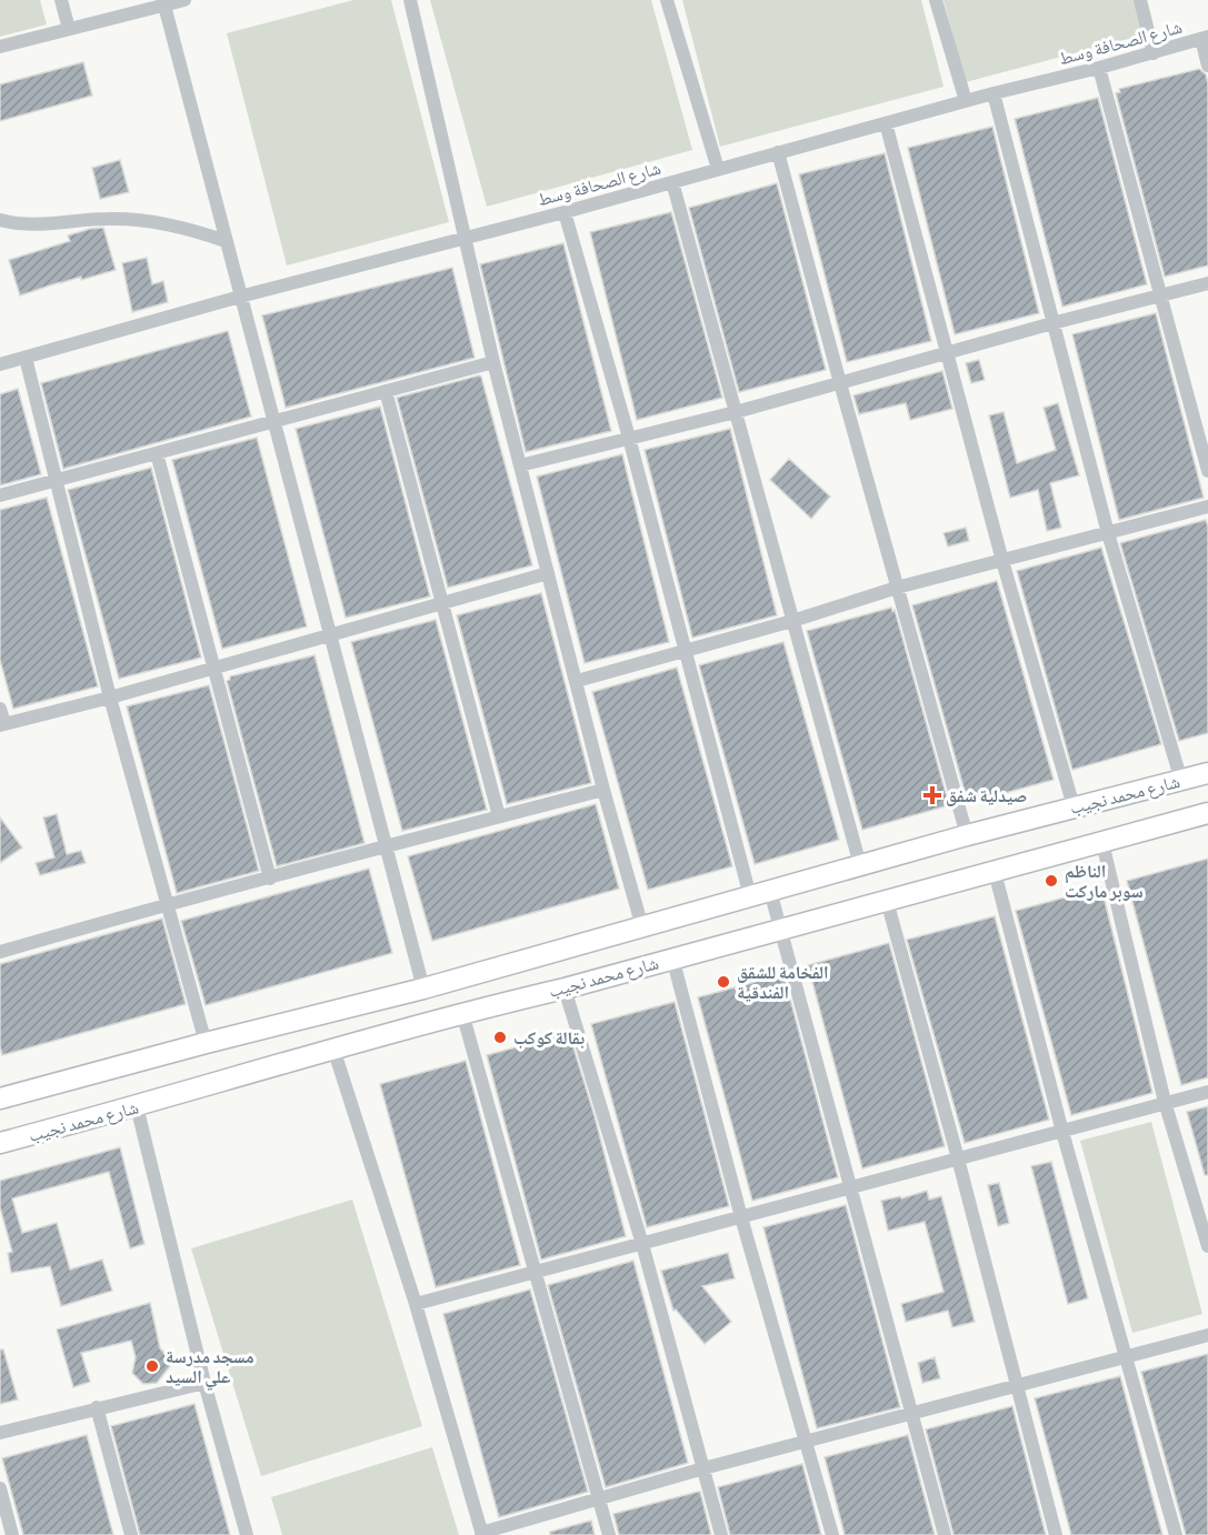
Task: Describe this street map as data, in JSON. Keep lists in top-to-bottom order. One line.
{"streets":{"main road":["شارع محمد نجيب"],"street":["شارع الصحافة وسط"]},"places":{"health":["صيدلية شفق"],"other":["الناظم سوبر ماركت","الفخامة للشقق الفندقية","بقالة كوكب","مسجد مدرسة علي السيد"]}}
